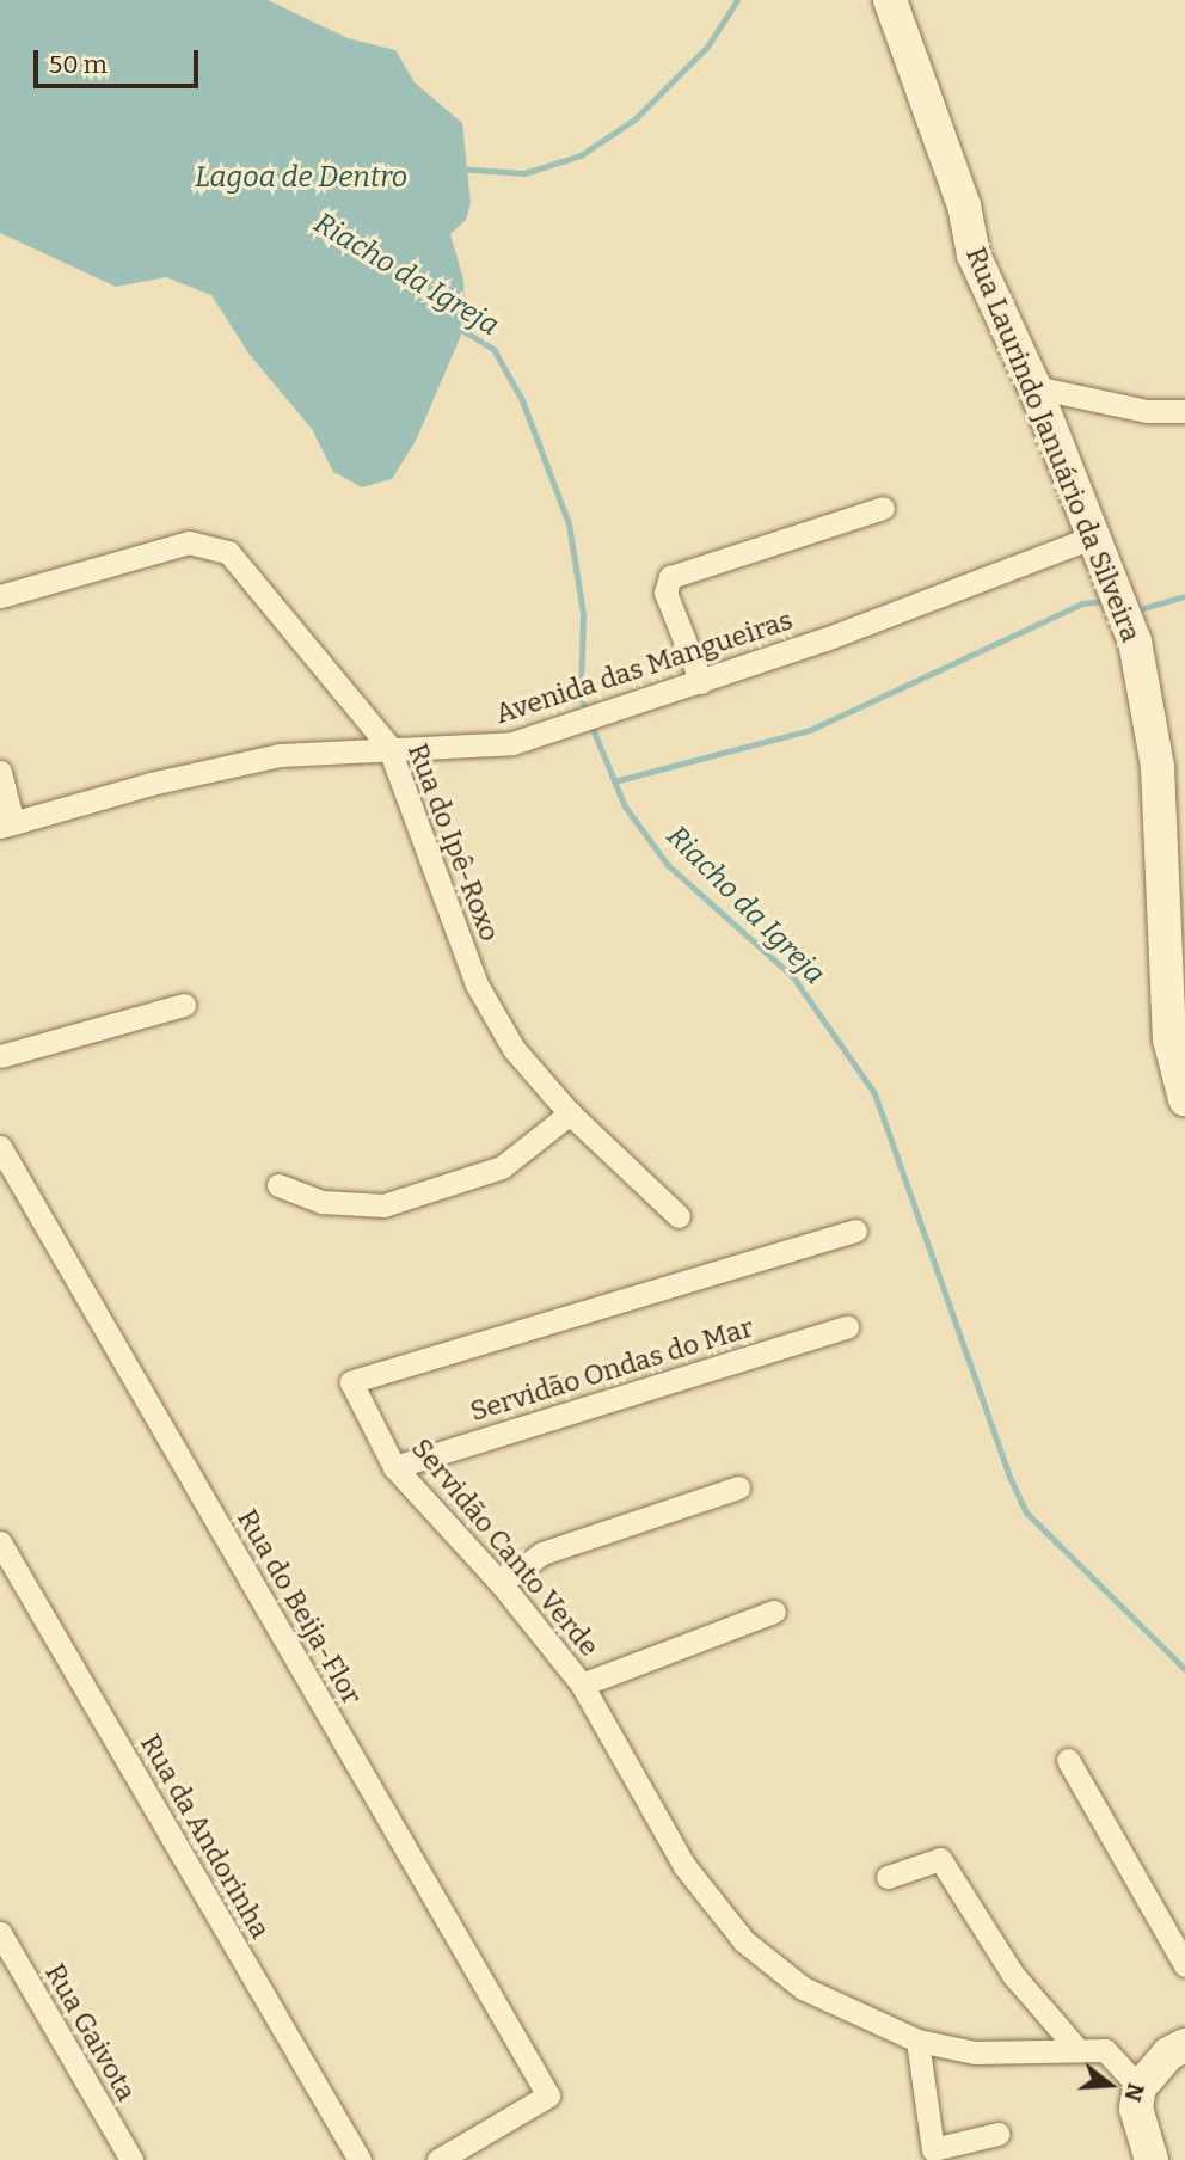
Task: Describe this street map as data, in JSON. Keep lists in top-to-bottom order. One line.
{"streets":{"main road":["Rua Laurindo Januário da Silveira"],"street":["Avenida das Mangueiras","Rua do Ipê-Roxo","Servidão Ondas do Mar","Servidão Canto Verde","Rua do Beija-Flor","Rua da Andorinha","Rua Gaivota"]},"crossings":[["Rua Laurindo Januário da Silveira","Avenida das Mangueiras"],["Avenida das Mangueiras","Rua do Ipê-Roxo"],["Servidão Ondas do Mar","Servidão Canto Verde"]],"water":["Lagoa de Dentro","Riacho da Igreja"],"scale_bar":"50 m","north":"right"}
